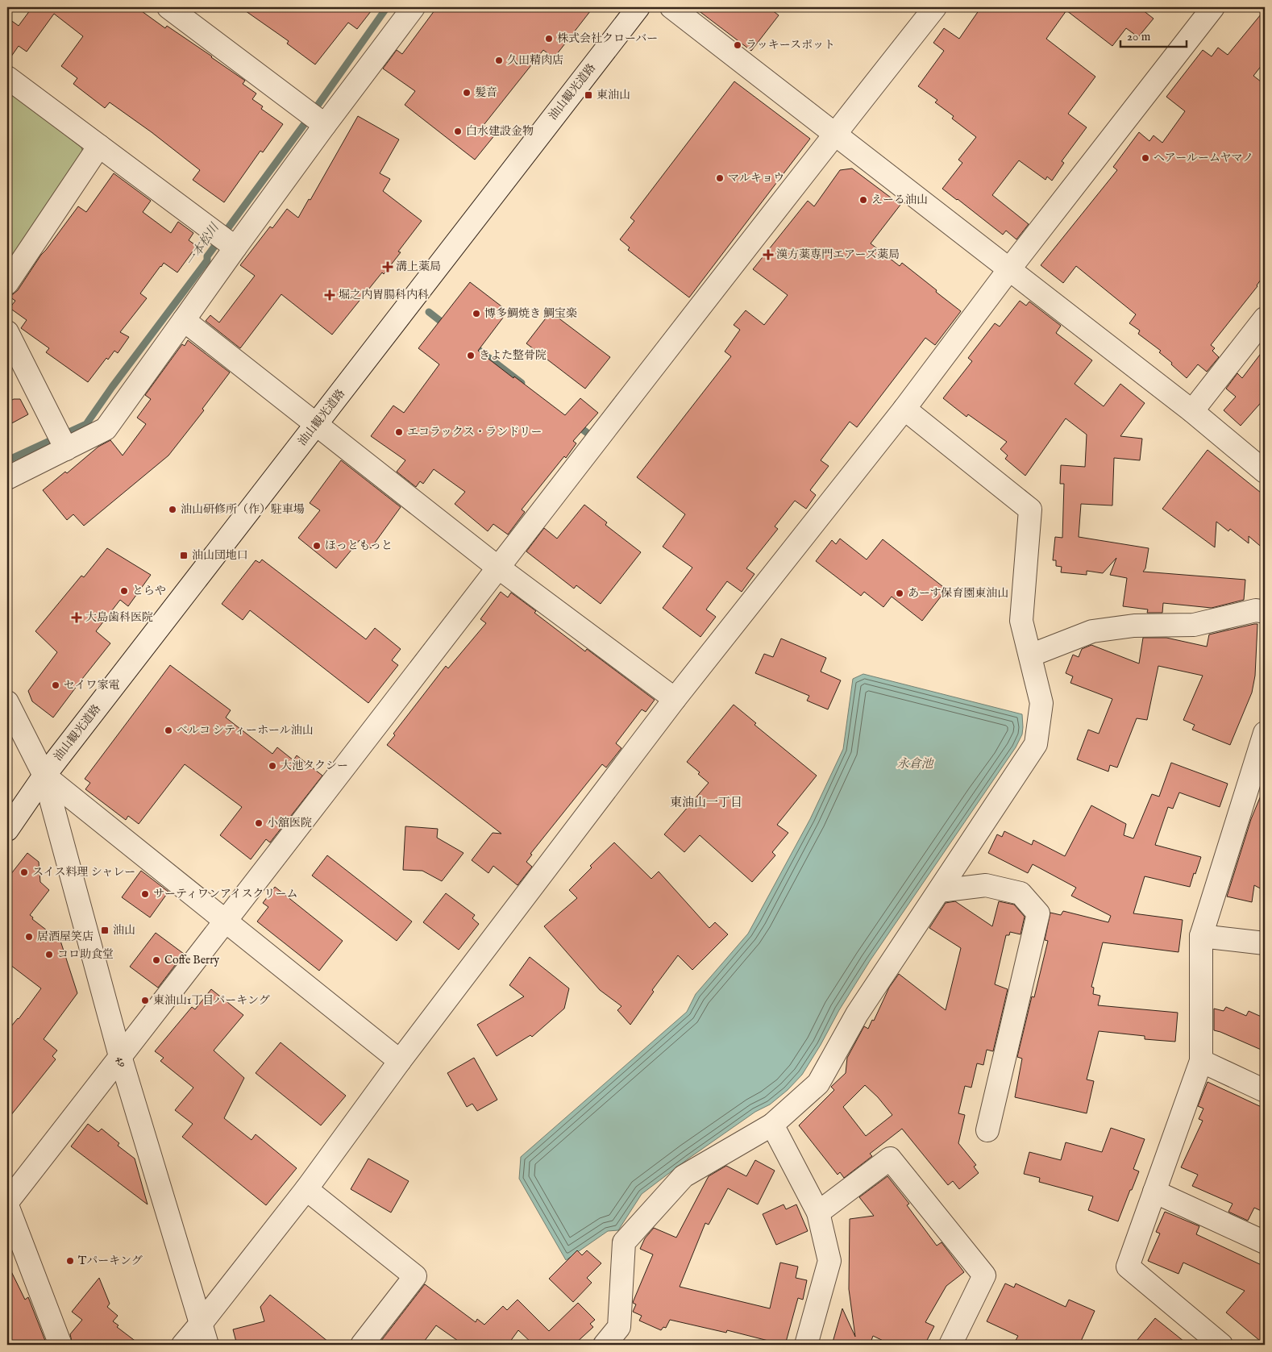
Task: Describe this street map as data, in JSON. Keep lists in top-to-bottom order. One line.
{"streets":{"street":["油山観光道路","49"]},"crossings":[["油山観光道路","49"]],"districts":["東油山一丁目"],"water":["一本松川","永倉池"],"places":{"other":["株式会社クローバー","ラッキースポット","久田精肉店","髪音","白水建設金物","ヘアールームヤマノ","マルキョウ","えーる油山","博多鯛焼き 鯛宝楽","きよた整骨院","エコラックス・ランドリー","油山研修所（作）駐車場","ほっともっと","とらや","あーす保育園東油山","セイワ家電","ベルコ シティーホール油山","大池タクシー","小舘医院","スイス料理 シャレー","サーティワンアイスクリーム","居酒屋笑店","コロ助食堂","Coffe Berry","東油山1丁目パーキング","Tパーキング"],"transit":["東油山","油山団地口","油山"],"health":["漢方薬専門エアーズ薬局","溝上薬局","堀之内胃腸科内科","大島歯科医院"]},"scale_bar":"20 m"}
